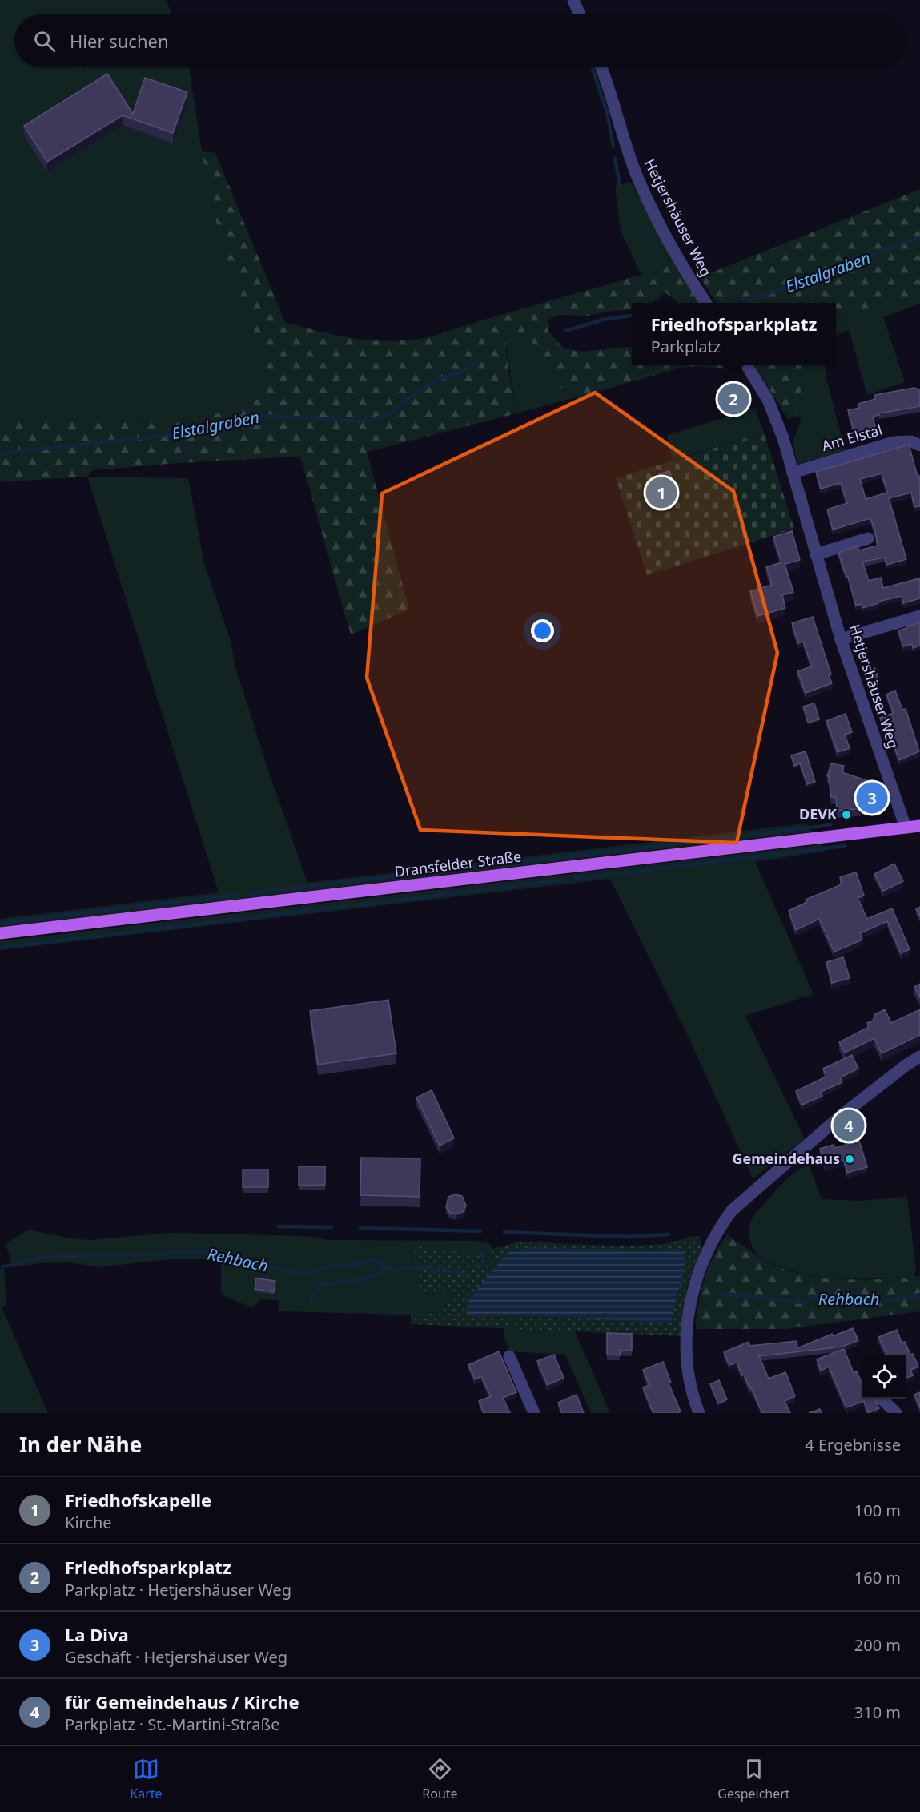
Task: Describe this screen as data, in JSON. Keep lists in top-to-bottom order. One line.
{"streets":{"main road":["Dransfelder Straße"],"street":["Hetjershäuser Weg","Am Elstal"]},"crossings":[["Hetjershäuser Weg","Am Elstal"],["Hetjershäuser Weg","Dransfelder Straße"]],"water":["Elstalgraben","Rehbach"],"places":["DEVK","Gemeindehaus"],"page":{"search":"Hier suchen","popup":["Friedhofsparkplatz","Parkplatz"],"pins":["2","1","3","4"],"heading":["In der Nähe","4 Ergebnisse"],"list":[{"mark":"1","name":"Friedhofskapelle","note":"Kirche","value":"100 m"},{"mark":"2","name":"Friedhofsparkplatz","note":"Parkplatz · Hetjershäuser Weg","value":"160 m"},{"mark":"3","name":"La Diva","note":"Geschäft · Hetjershäuser Weg","value":"200 m"},{"mark":"4","name":"für Gemeindehaus / Kirche","note":"Parkplatz · St.-Martini-Straße","value":"310 m"}],"nav":["Karte","Route","Gespeichert"]}}
